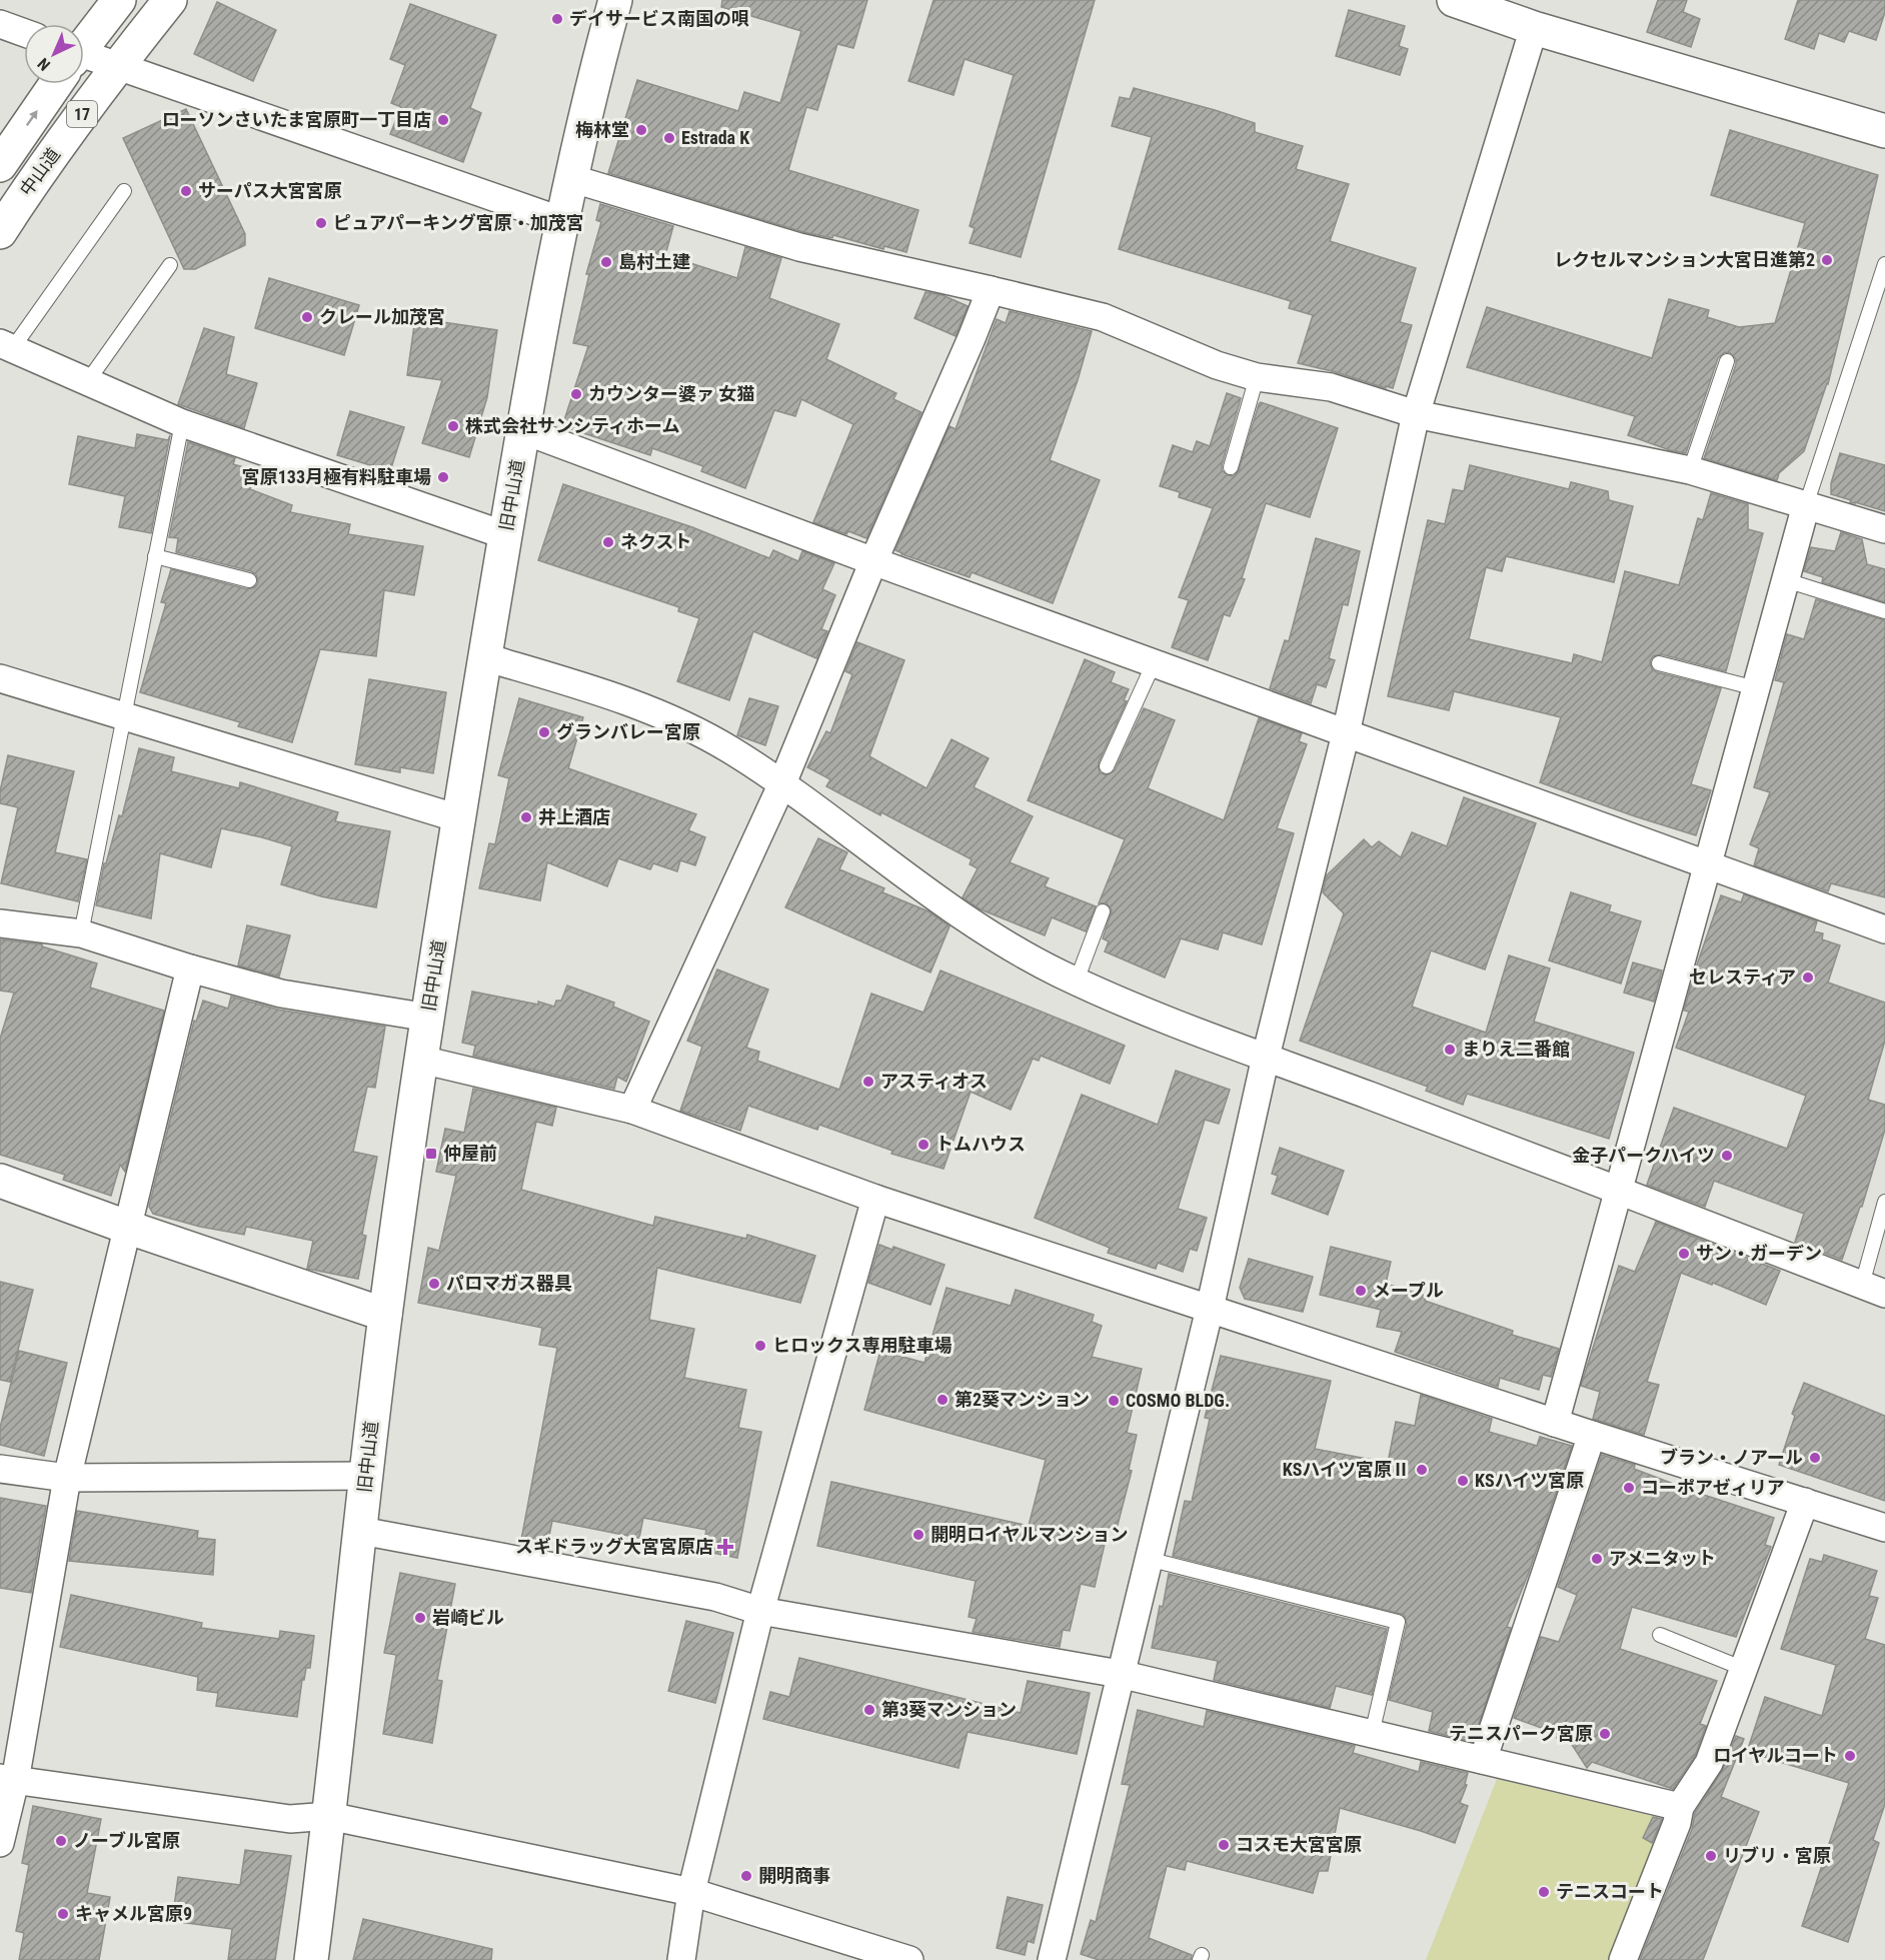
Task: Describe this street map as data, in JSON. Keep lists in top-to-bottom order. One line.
{"streets":{"main road":["17","中山道","旧中山道"]},"places":{"other":["デイサービス南国の唄","ローソンさいたま宮原町一丁目店","梅林堂","Estrada K","サーパス大宮宮原","ピュアパーキング宮原・加茂宮","レクセルマンション大宮日進第2","島村土建","クレール加茂宮","カウンター婆ァ 女猫","株式会社サンシティホーム","宮原133月極有料駐車場","ネクスト","グランバレー宮原","井上酒店","セレスティア","まりえ二番館","アスティオス","トムハウス","金子パークハイツ","サン・ガーデン","パロマガス器具","メープル","ヒロックス専用駐車場","第2葵マンション","COSMO BLDG.","ブラン・ノアール","KSハイツ宮原Ⅱ","KSハイツ宮原","コーポアゼィリア","開明ロイヤルマンション","アメニタット","岩崎ビル","第3葵マンション","テニスパーク宮原","ロイヤルコート","ノーブル宮原","コスモ大宮宮原","リブリ・宮原","開明商事","テニスコート","キャメル宮原9"],"transit":["仲屋前"],"health":["スギドラッグ大宮宮原店"]},"north":"bottom left"}
